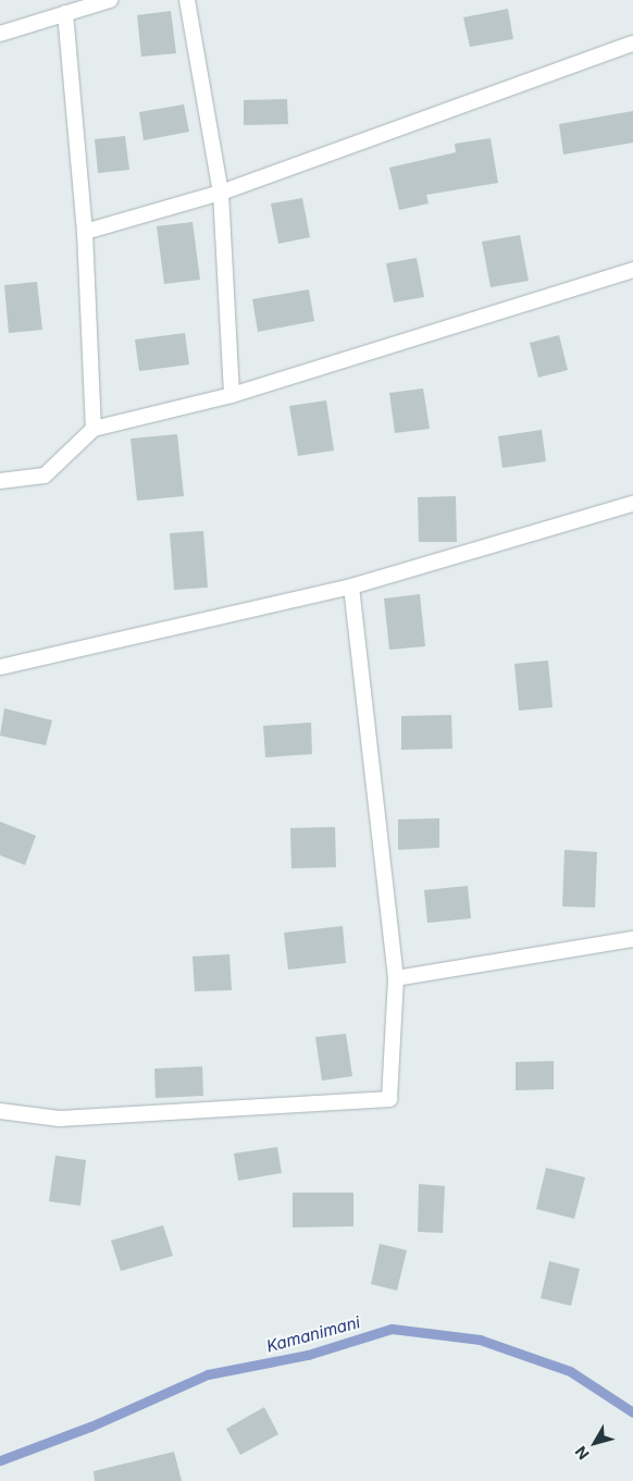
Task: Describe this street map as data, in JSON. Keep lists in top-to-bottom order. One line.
{"water":["Kamanimani"],"north":"bottom left"}
